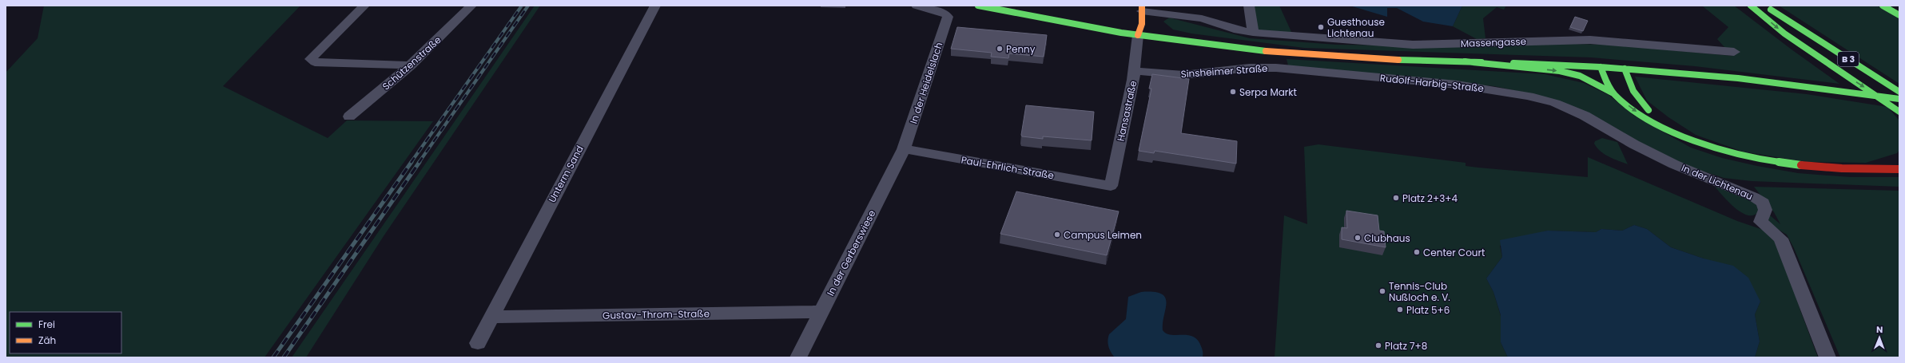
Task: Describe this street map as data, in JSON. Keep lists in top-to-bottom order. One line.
{"streets":{"main road":["B 3"],"street":["Massengasse","Schützenstraße","Sinsheimer Straße","In der Heidelslach","Rudolf-Harbig-Straße","Hansastraße","Paul-Ehrlich-Straße","Unterm Sand","In der Lichtenau","In der Gerberswiese","Gustav-Throm-Straße"]},"crossings":[["Sinsheimer Straße","Rudolf-Harbig-Straße"],["Sinsheimer Straße","Hansastraße"],["In der Heidelslach","Paul-Ehrlich-Straße"],["In der Heidelslach","In der Gerberswiese"],["Rudolf-Harbig-Straße","In der Lichtenau"],["Hansastraße","Paul-Ehrlich-Straße"],["Paul-Ehrlich-Straße","In der Gerberswiese"],["Unterm Sand","Gustav-Throm-Straße"],["In der Gerberswiese","Gustav-Throm-Straße"]],"places":["Guesthouse Lichtenau","Penny","Serpa Markt","Platz 2+3+4","Campus Leimen","Clubhaus","Center Court","Tennis-Club Nußloch e. V.","Platz 5+6","Platz 7+8"],"legend":["Frei","Zäh"],"north":"top"}
